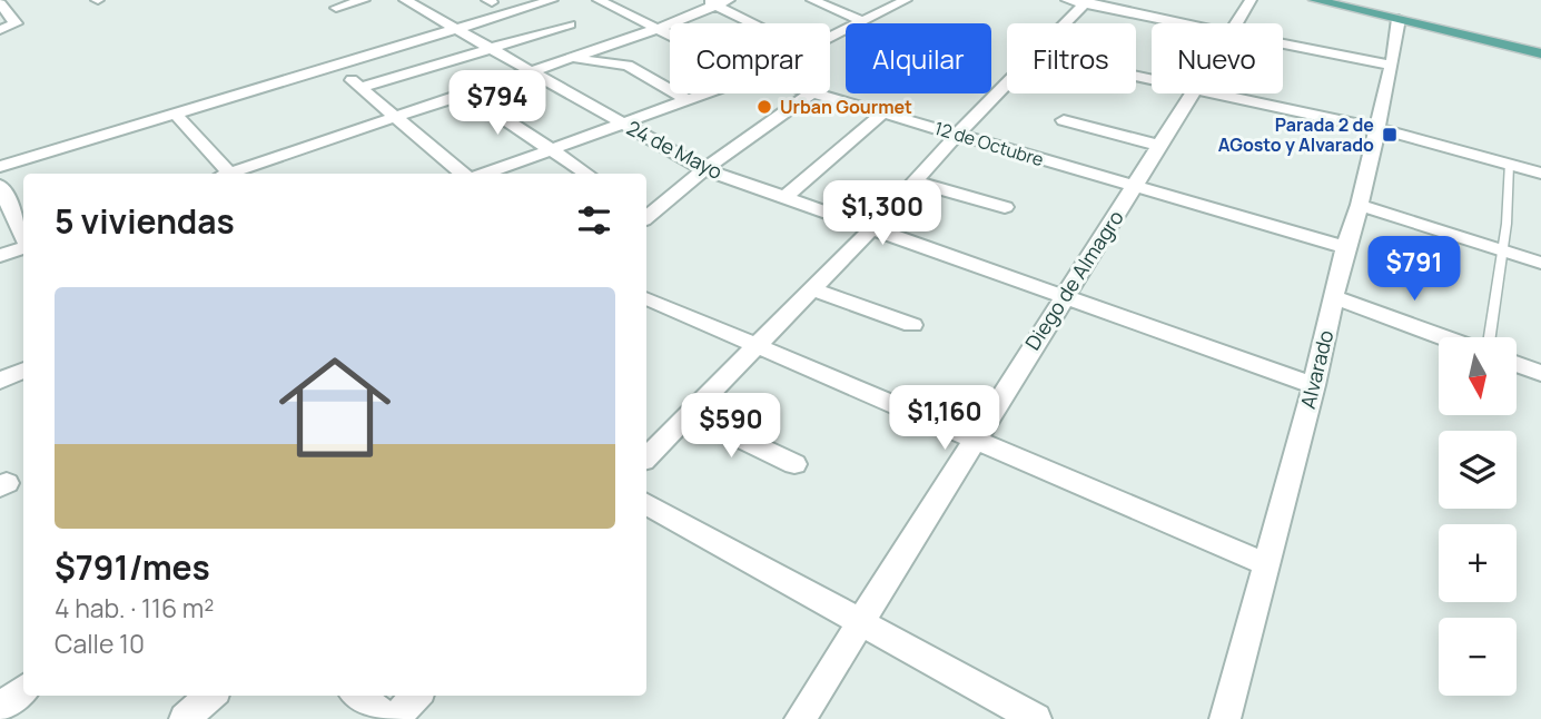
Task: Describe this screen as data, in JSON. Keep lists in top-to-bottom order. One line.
{"streets":{"street":["12 de Octubre","24 de Mayo","Diego de Almagro","Alvarado"]},"crossings":[["12 de Octubre","Diego de Almagro"],["12 de Octubre","Alvarado"],["24 de Mayo","Diego de Almagro"],["24 de Mayo","Alvarado"]],"places":{"other":["Urban Gourmet"],"transit":["Parada 2 de AGosto y Alvarado"]},"north":"bottom","page":{"chip":["Comprar","Alquilar","Filtros","Nuevo"],"price":["$794","$1,300","$791","$1,160","$590"],"heading":"5 viviendas","list":[{"name":"$791/mes","note":"4 hab. · 116 m² · Calle 10"}],"map_buttons":["+","−"]}}
